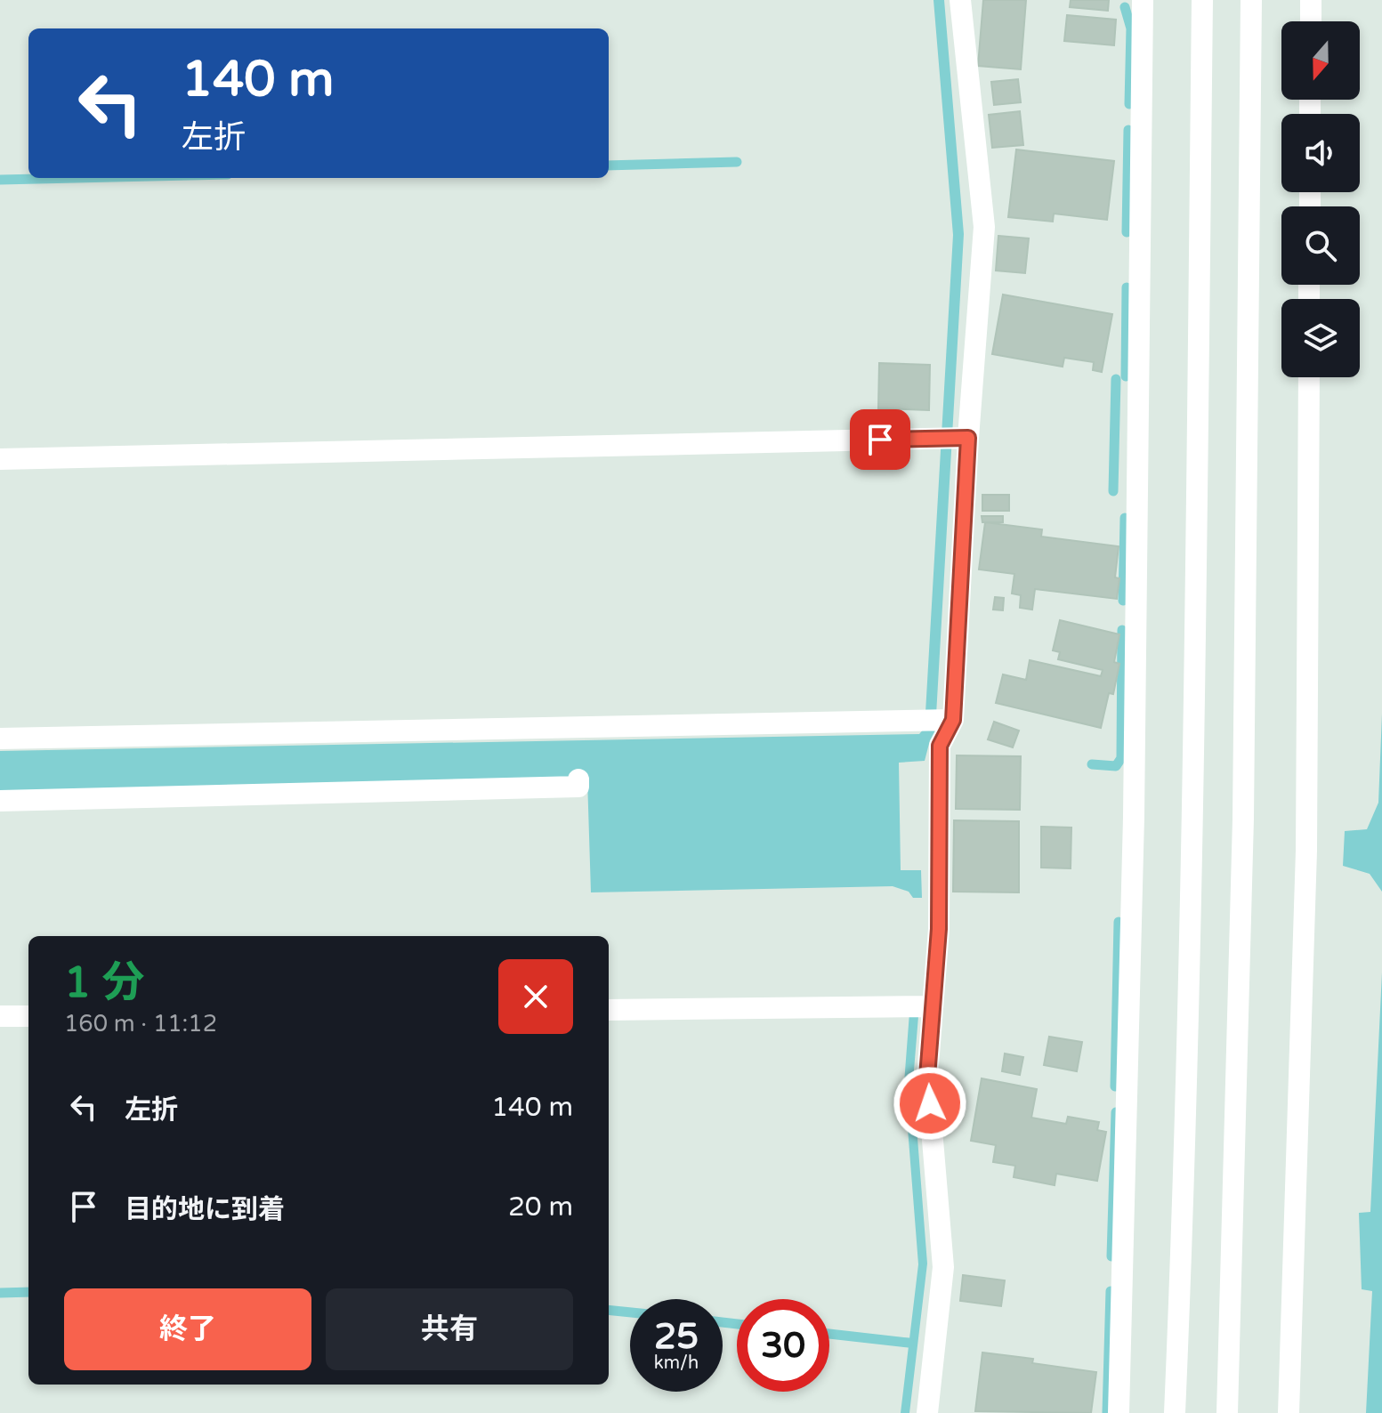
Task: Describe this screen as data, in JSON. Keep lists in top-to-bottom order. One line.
{"north":"bottom","page":{"turn":["140 m","左折"],"heading":["1 分","160 m · 11:12"],"list":[{"name":"左折","value":"140 m"},{"name":"目的地に到着","value":"20 m"}],"buttons":["終了","共有"],"speed":"25 km/h","limit":"30"}}
